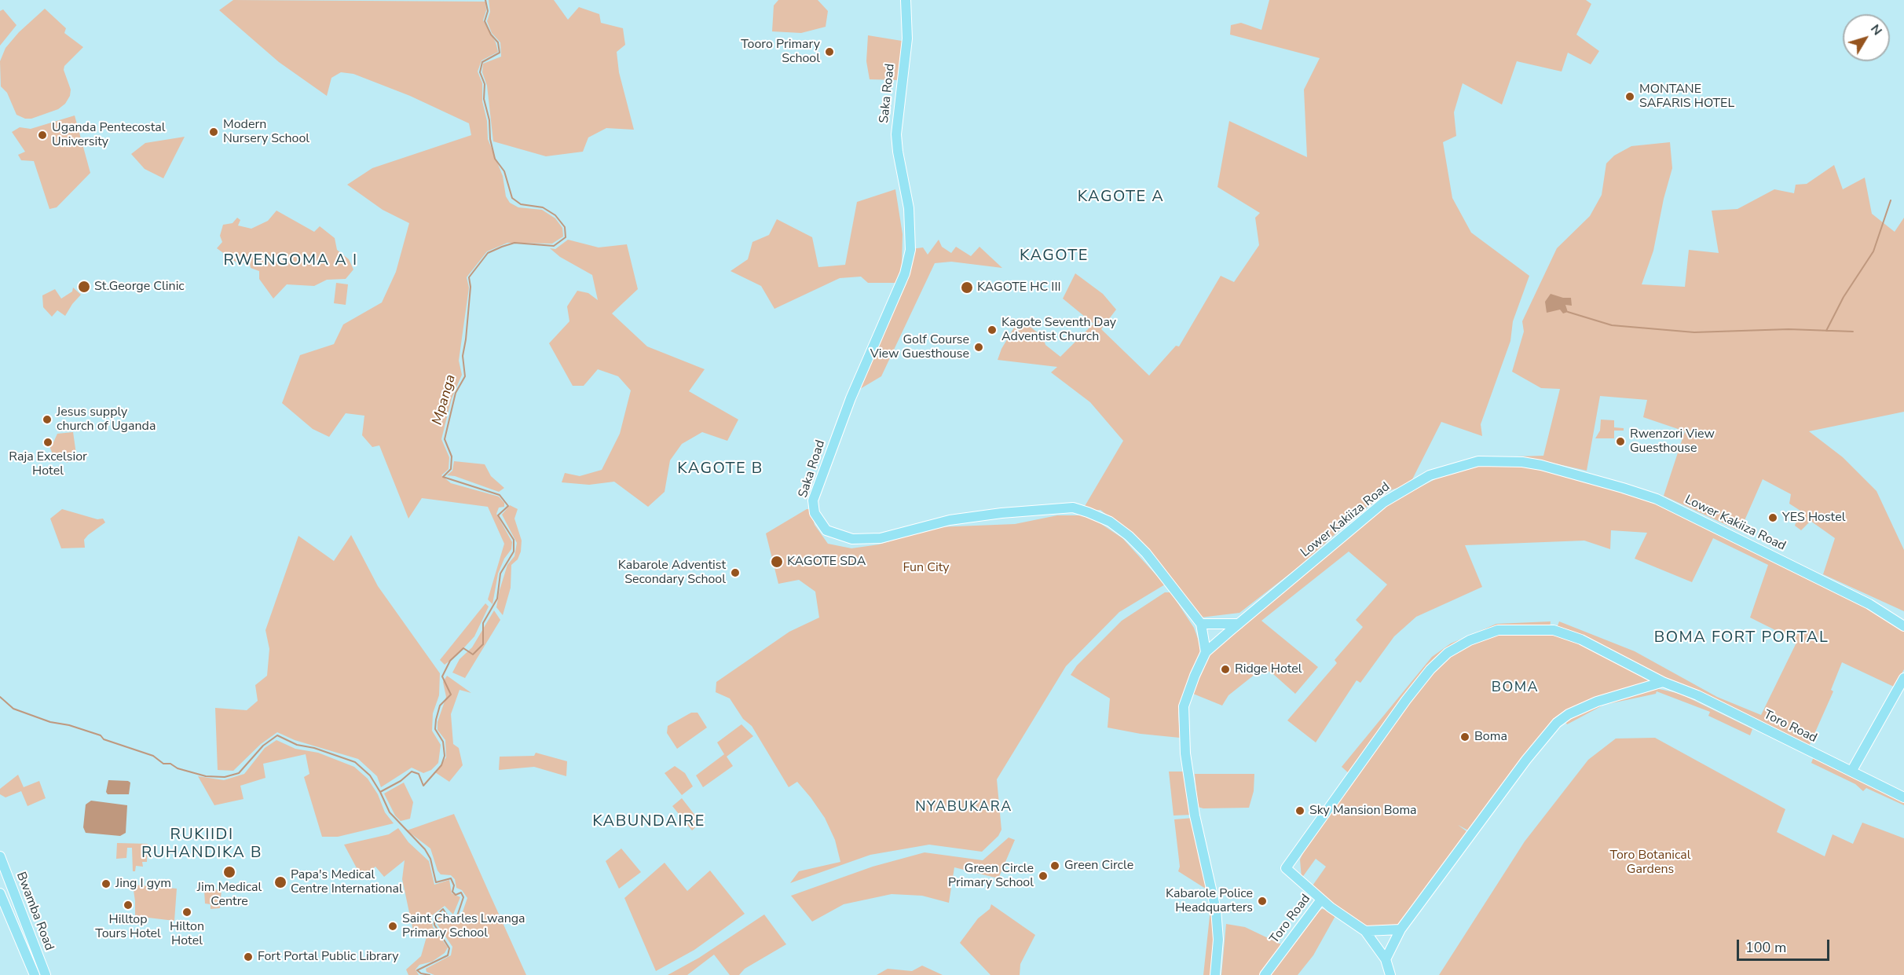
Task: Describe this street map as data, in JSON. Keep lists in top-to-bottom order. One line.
{"streets":{"main road":["Saka Road","Lower Kakiiza Road","Toro Road","Bwamba Road"]},"crossings":[["Saka Road","Lower Kakiiza Road"]],"districts":["KAGOTE A","KAGOTE","RWENGOMA A I","KAGOTE B","BOMA FORT PORTAL","BOMA","NYABUKARA","KABUNDAIRE","RUKIIDI RUHANDIKA B"],"water":["Mpanga"],"parks":["Fun City","Toro Botanical Gardens"],"places":["Tooro Primary School","MONTANE SAFARIS HOTEL","Modern Nursery School","Uganda Pentecostal University","St.George Clinic","KAGOTE HC III","Kagote Seventh Day Adventist Church","Golf Course View Guesthouse","Jesus supply church of Uganda","Rwenzori View Guesthouse","Raja Excelsior Hotel","YES Hostel","KAGOTE SDA","Kabarole Adventist Secondary School","Ridge Hotel","Boma","Sky Mansion Boma","Green Circle","Jim Medical Centre","Green Circle Primary School","Papa's Medical Centre International","Jing I gym","Kabarole Police Headquarters","Hilltop Tours Hotel","Hilton Hotel","Saint Charles Lwanga Primary School","Fort Portal Public Library"],"scale_bar":"100 m","north":"top right"}
